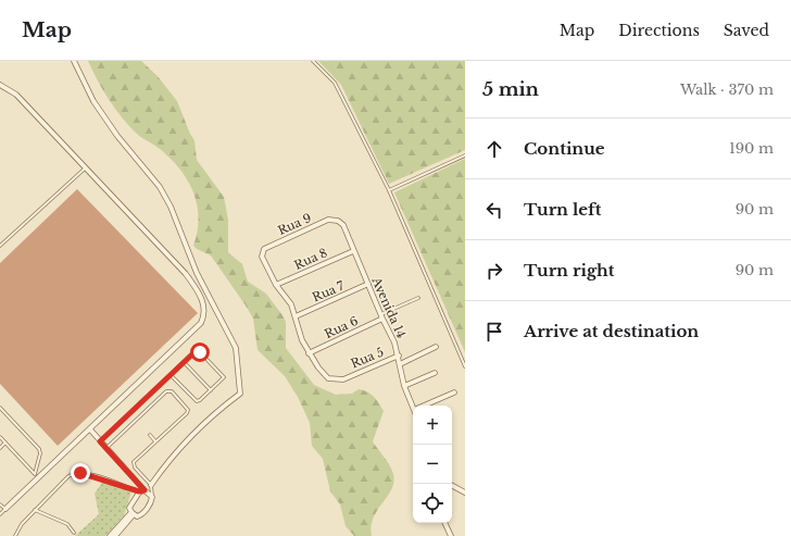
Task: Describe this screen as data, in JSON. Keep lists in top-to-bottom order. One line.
{"streets":{"street":["Rua 9","Rua 8","Rua 7","Avenida 14","Rua 6","Rua 5"]},"crossings":[["Rua 9","Rua 8"],["Rua 9","Avenida 14"],["Rua 8","Avenida 14"],["Rua 7","Avenida 14"],["Avenida 14","Rua 6"],["Avenida 14","Rua 5"],["Rua 6","Rua 5"]],"page":{"header":"Map","nav":["Map","Directions","Saved"],"heading":["5 min","Walk · 370 m"],"list":[["Continue","190 m"],["Turn left","90 m"],["Turn right","90 m"],"Arrive at destination"],"map_buttons":["+","−"]}}
